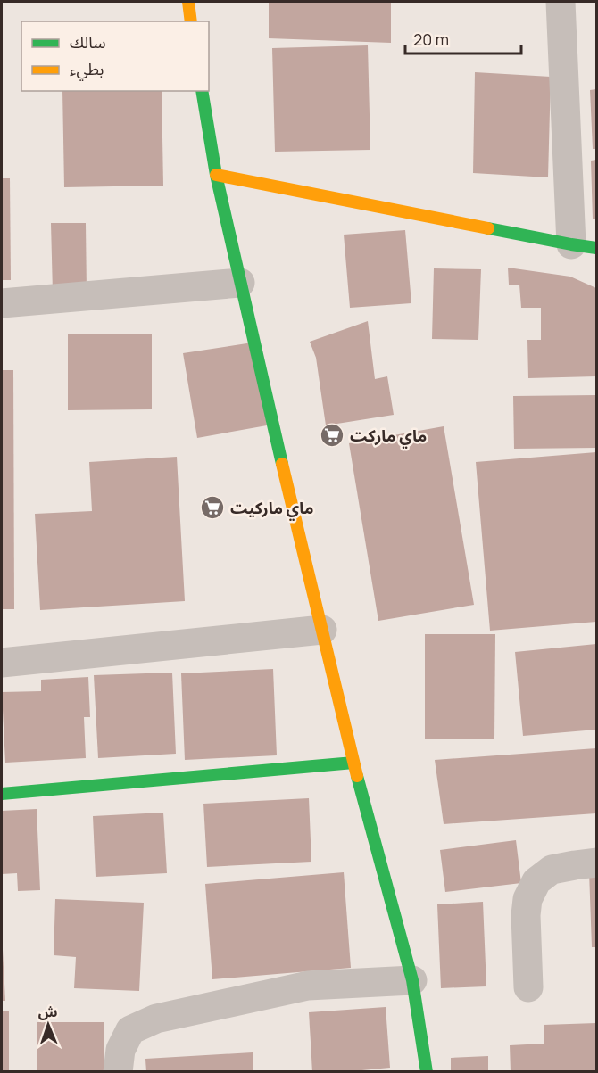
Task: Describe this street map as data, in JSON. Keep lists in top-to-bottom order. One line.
{"places":{"supermarket":["ماي ماركت","ماي ماركيت"]},"legend":["سالك","بطيء"],"scale_bar":"20 m","north":"top"}
